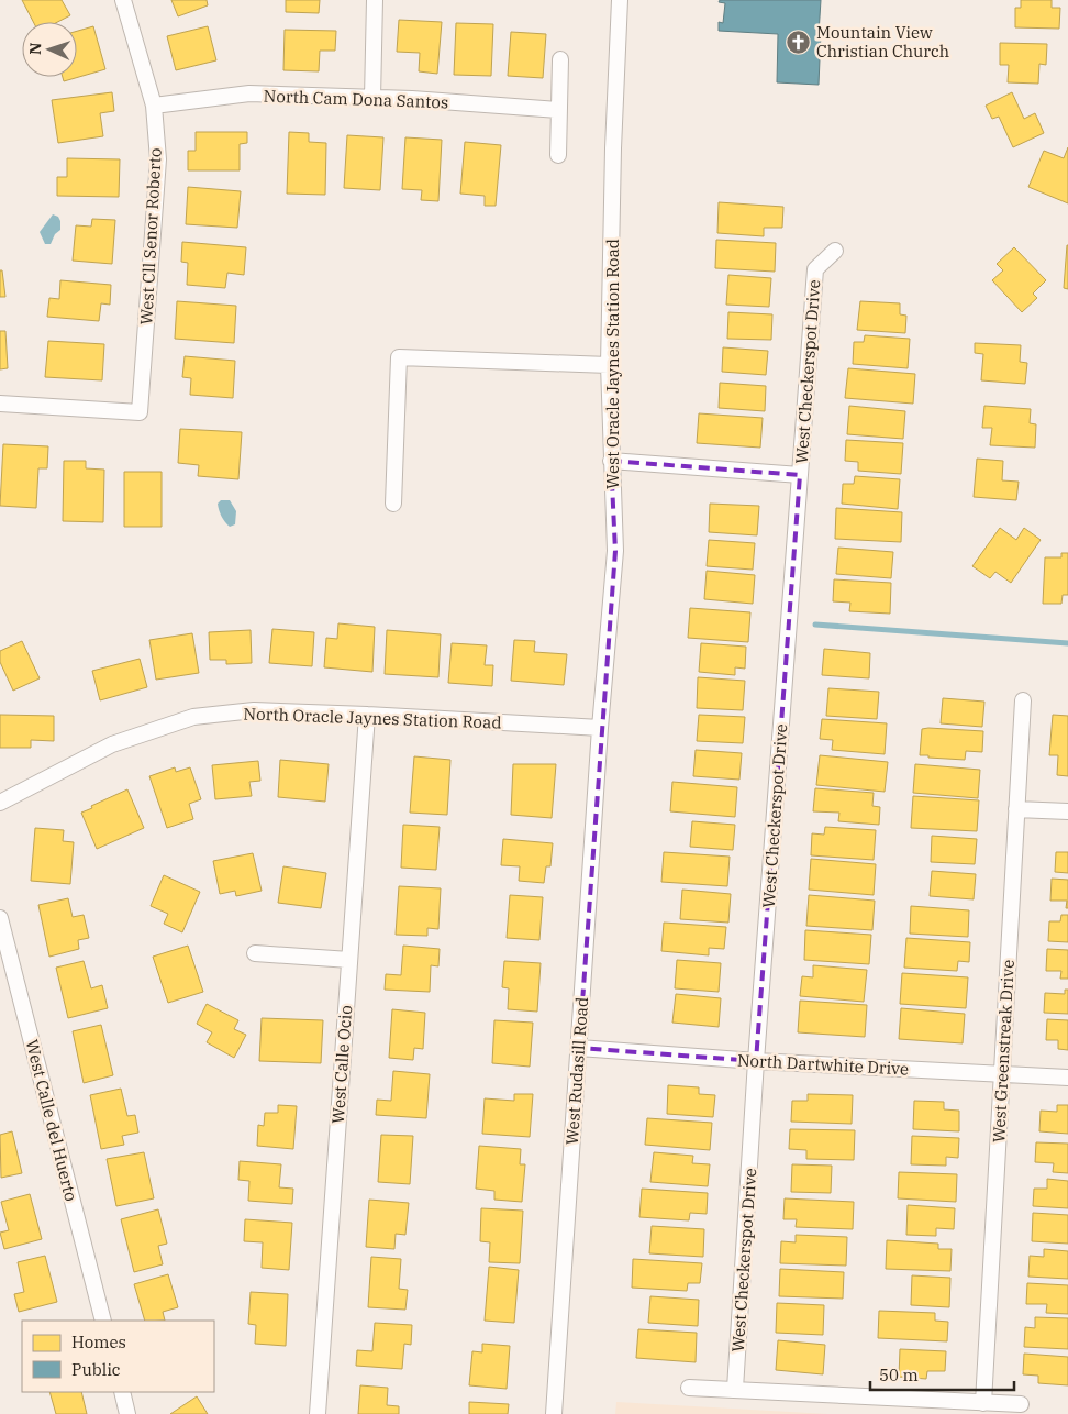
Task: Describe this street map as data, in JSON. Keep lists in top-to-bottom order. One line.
{"streets":{"street":["North Cam Dona Santos","West Cll Senor Roberto","West Oracle Jaynes Station Road","West Checkerspot Drive","North Oracle Jaynes Station Road","West Greenstreak Drive","West Calle Ocio","North Dartwhite Drive","West Rudasill Road","West Calle del Huerto"]},"crossings":[["North Cam Dona Santos","West Cll Senor Roberto"],["West Oracle Jaynes Station Road","North Oracle Jaynes Station Road"],["West Oracle Jaynes Station Road","West Rudasill Road"],["West Checkerspot Drive","North Dartwhite Drive"],["North Oracle Jaynes Station Road","West Calle Ocio"],["North Oracle Jaynes Station Road","West Rudasill Road"],["West Greenstreak Drive","North Dartwhite Drive"],["North Dartwhite Drive","West Rudasill Road"]],"places":{"church":["Mountain View Christian Church"]},"legend":["Homes","Public"],"scale_bar":"50 m","north":"left"}
